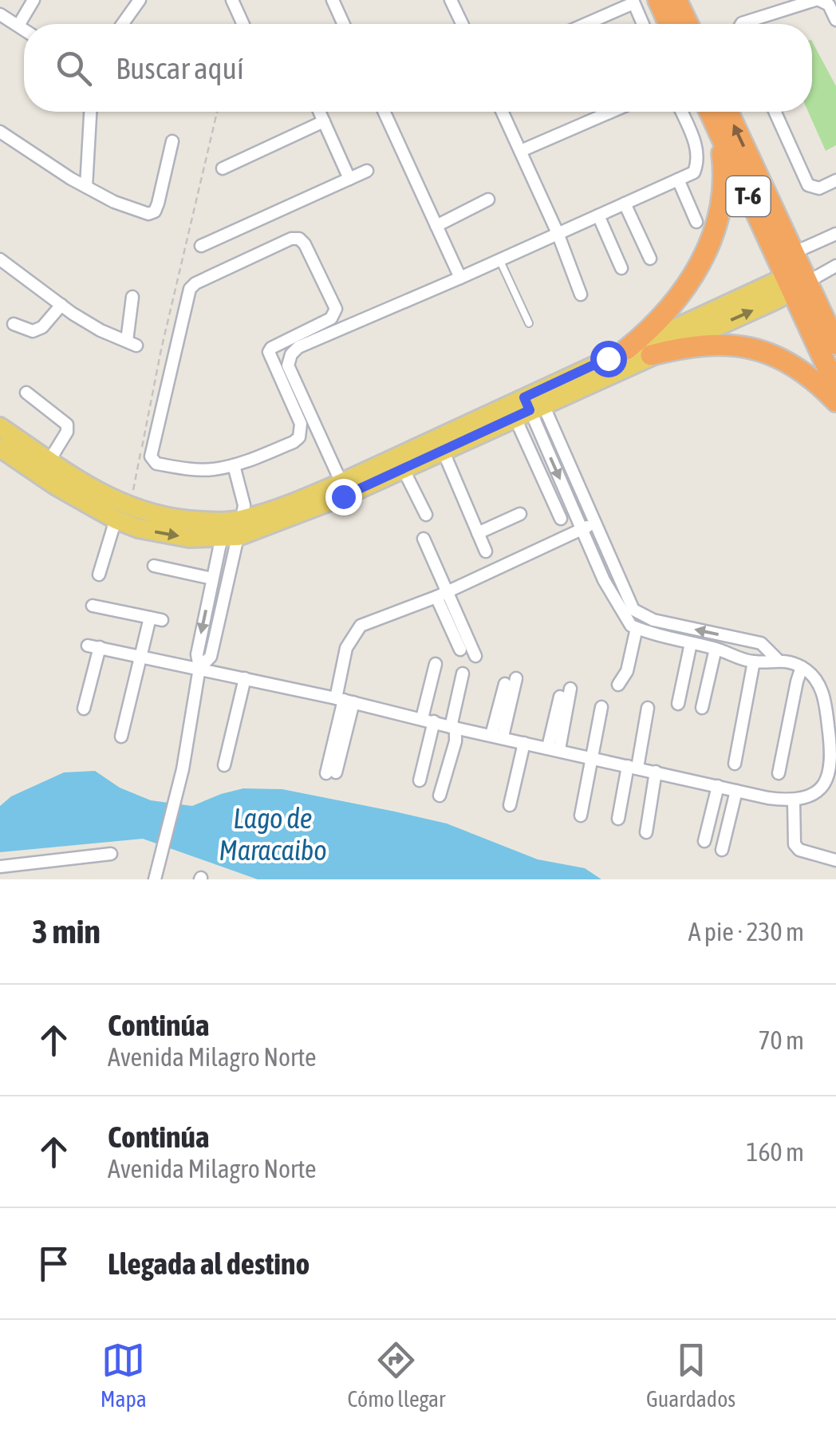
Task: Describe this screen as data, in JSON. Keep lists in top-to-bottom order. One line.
{"streets":{"highway":["T-6"]},"water":["Lago de Maracaibo"],"page":{"search":"Buscar aquí","heading":["3 min","A pie · 230 m"],"list":[["Continúa","Avenida Milagro Norte","70 m"],["Continúa","Avenida Milagro Norte","160 m"],"Llegada al destino"],"nav":["Mapa","Cómo llegar","Guardados"]}}
